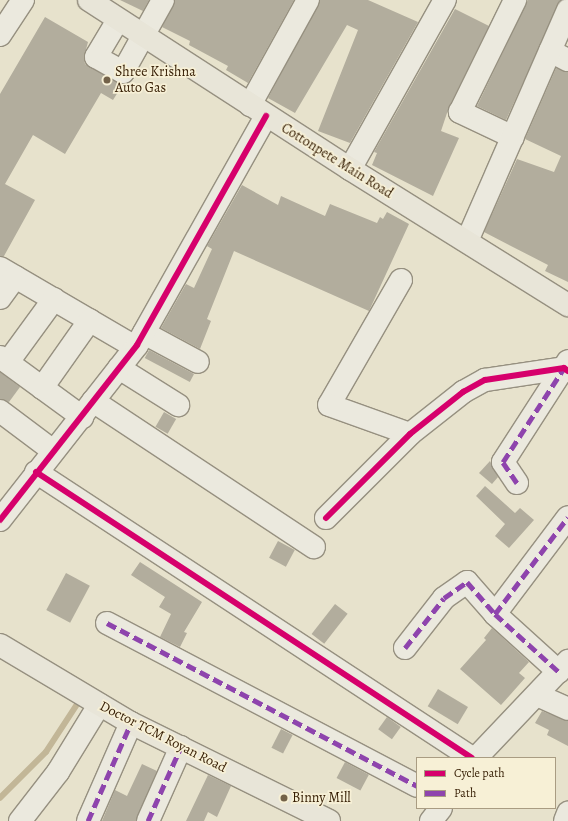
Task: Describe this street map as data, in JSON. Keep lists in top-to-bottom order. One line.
{"streets":{"main road":["Cottonpete Main Road","Doctor TCM Royan Road"]},"places":["Shree Krishna Auto Gas","Binny Mill"],"legend":["Cycle path","Path"]}
